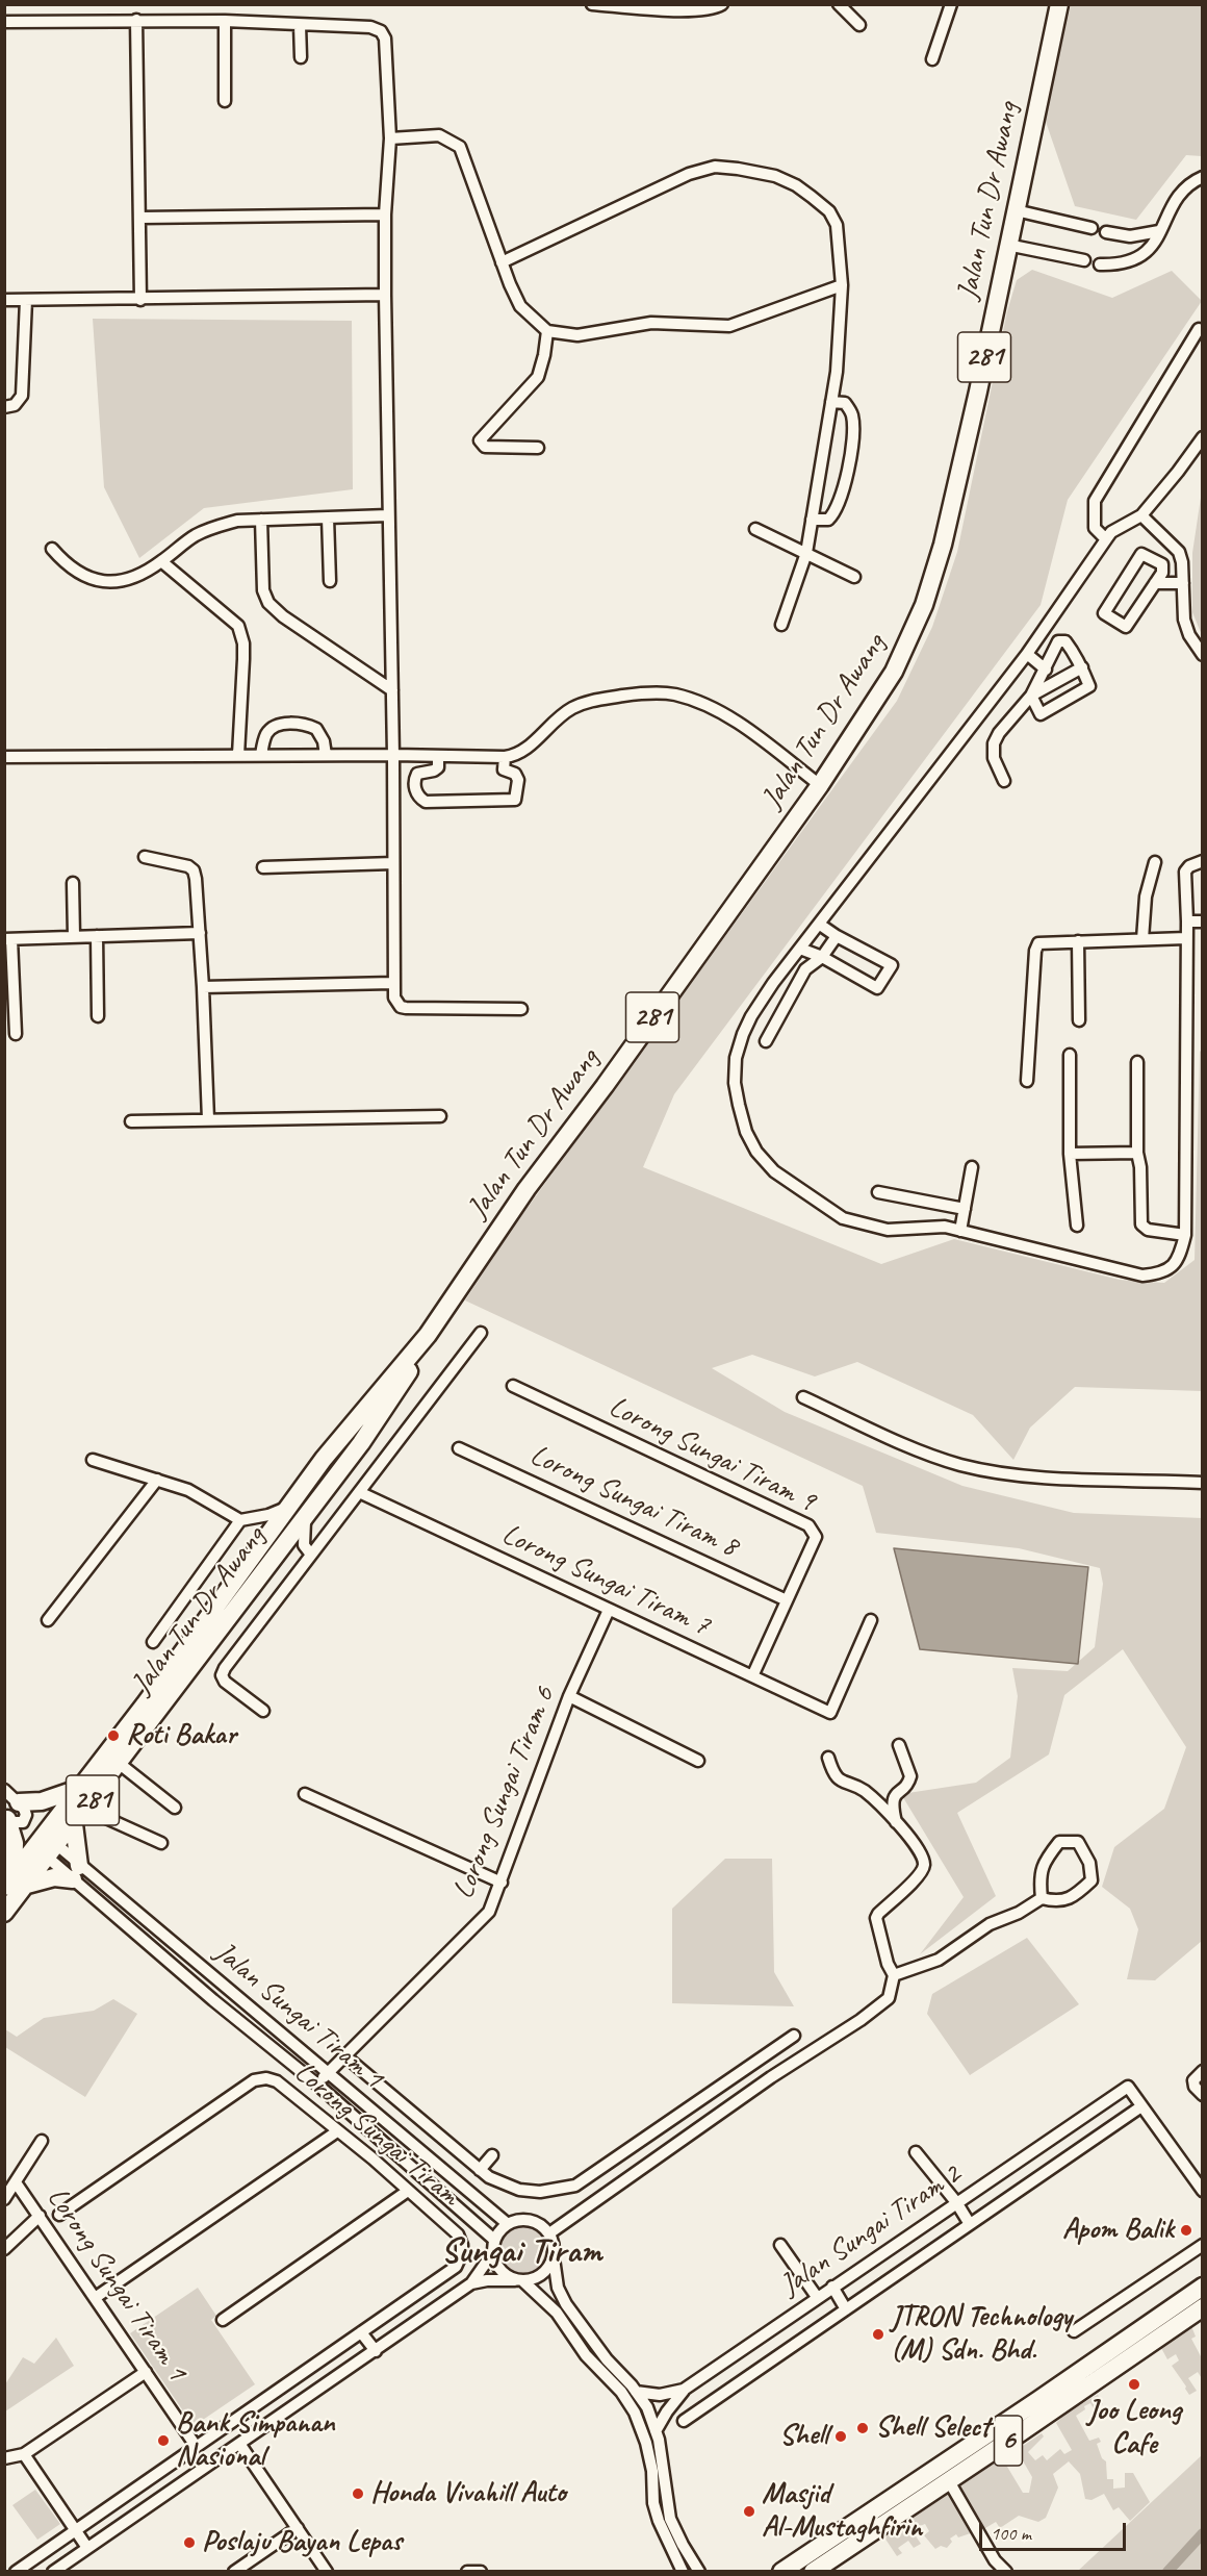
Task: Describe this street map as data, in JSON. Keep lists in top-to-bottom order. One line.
{"streets":{"main road":["Jalan Tun Dr Awang","281","6"],"street":["Lorong Sungai Tiram 9","Lorong Sungai Tiram 8","Lorong Sungai Tiram 7","Lorong Sungai Tiram 6","Jalan Sungai Tiram 1","Lorong Sungai Tiram","Jalan Sungai Tiram 2","Lorong Sungai Tiram 1"]},"crossings":[["Jalan Tun Dr Awang","Jalan Sungai Tiram 1"],["Lorong Sungai Tiram 9","Lorong Sungai Tiram 8"],["Lorong Sungai Tiram 9","Lorong Sungai Tiram 7"],["Lorong Sungai Tiram 7","Lorong Sungai Tiram 6"],["Lorong Sungai Tiram 6","Jalan Sungai Tiram 1"],["Lorong Sungai Tiram","Lorong Sungai Tiram 1"]],"districts":["Sungai Tiram"],"places":["Roti Bakar","Apom Balik","JTRON Technology (M) Sdn. Bhd.","Joo Leong Cafe","Shell Select","Shell","Bank Simpanan Nasional","Honda Vivahill Auto","Masjid Al-Mustaghfirin","Poslaju Bayan Lepas"],"scale_bar":"100 m"}
